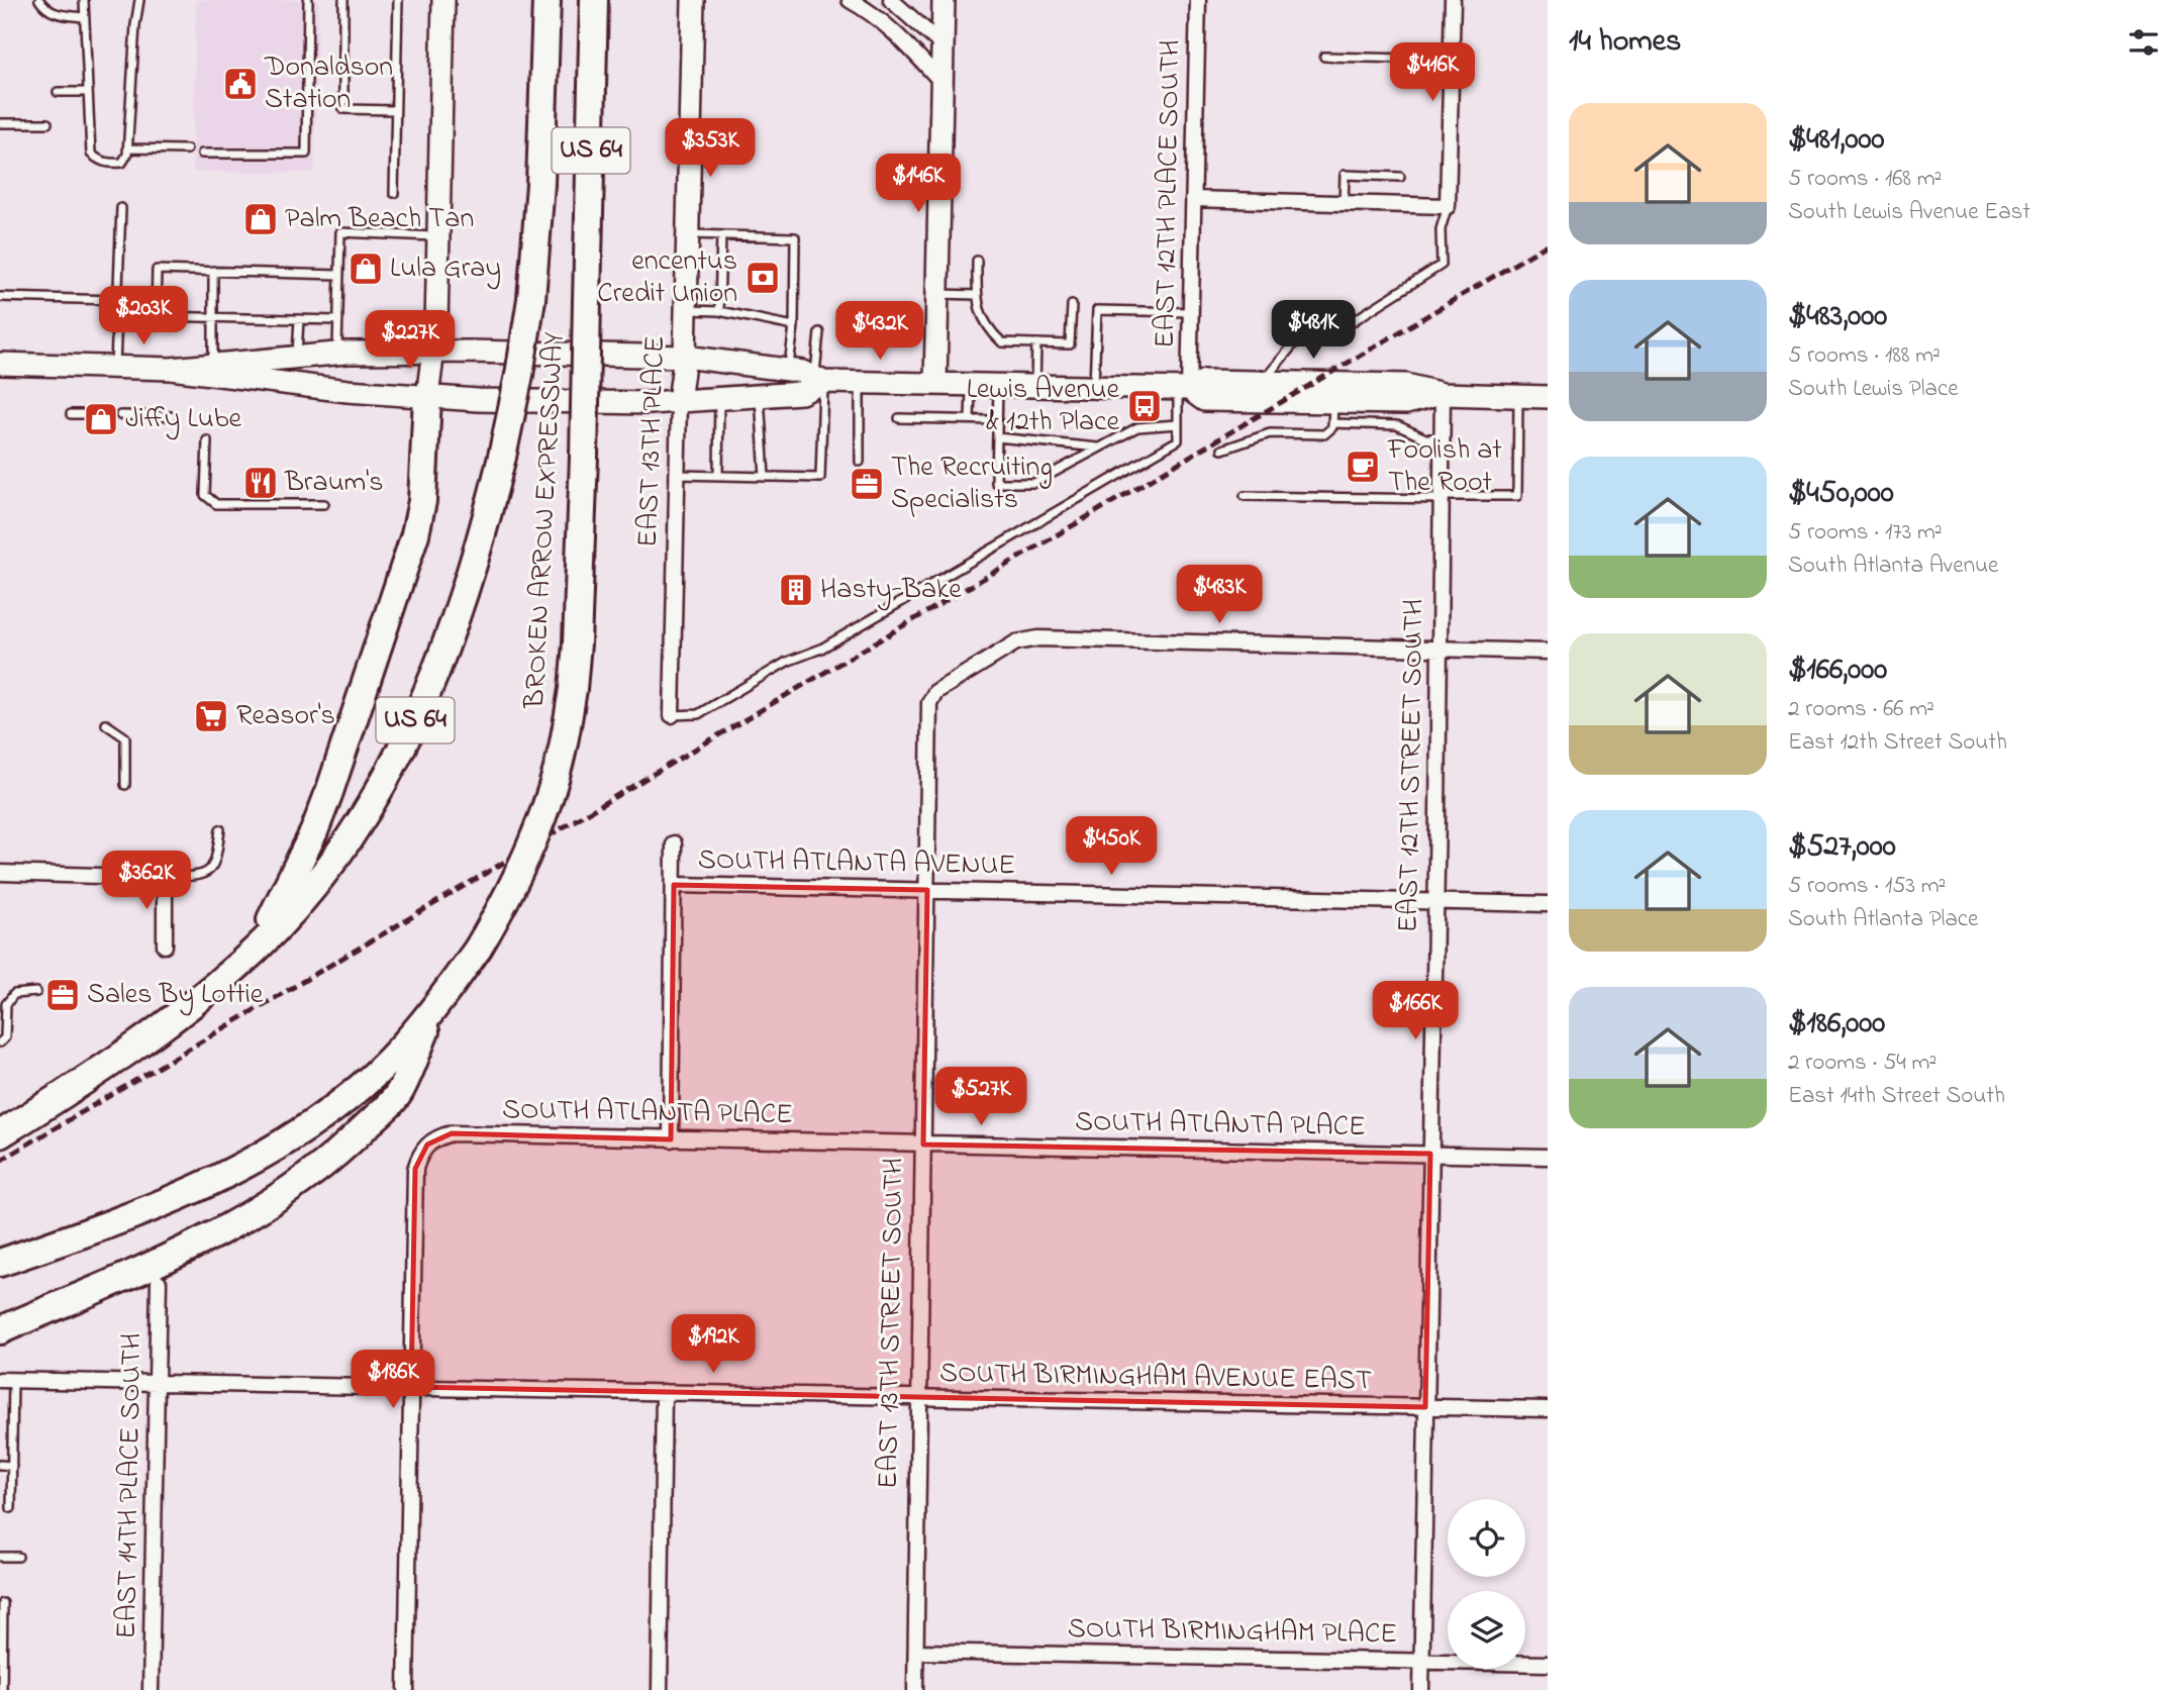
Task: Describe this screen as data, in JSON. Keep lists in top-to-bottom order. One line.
{"streets":{"highway":["US 64","BROKEN ARROW EXPRESSWAY"],"street":["EAST 12TH PLACE SOUTH","EAST 13TH PLACE","EAST 12TH STREET SOUTH","SOUTH ATLANTA AVENUE","SOUTH ATLANTA PLACE","EAST 13TH STREET SOUTH","SOUTH BIRMINGHAM AVENUE EAST","EAST 14TH PLACE SOUTH","SOUTH BIRMINGHAM PLACE"]},"crossings":[["EAST 12TH STREET SOUTH","SOUTH ATLANTA AVENUE"],["EAST 12TH STREET SOUTH","SOUTH ATLANTA PLACE"],["EAST 12TH STREET SOUTH","EAST 13TH STREET SOUTH"],["EAST 12TH STREET SOUTH","SOUTH BIRMINGHAM AVENUE EAST"],["EAST 12TH STREET SOUTH","SOUTH BIRMINGHAM PLACE"],["SOUTH ATLANTA AVENUE","EAST 13TH STREET SOUTH"],["SOUTH ATLANTA PLACE","EAST 13TH STREET SOUTH"],["SOUTH ATLANTA PLACE","SOUTH BIRMINGHAM AVENUE EAST"],["EAST 13TH STREET SOUTH","SOUTH BIRMINGHAM AVENUE EAST"],["EAST 13TH STREET SOUTH","SOUTH BIRMINGHAM PLACE"],["SOUTH BIRMINGHAM AVENUE EAST","EAST 14TH PLACE SOUTH"]],"places":{"public building":["Donaldson Station"],"shop":["Palm Beach Tan","Lula Gray","Jiffy Lube"],"bank":["encentus Credit Union"],"bus stop":["Lewis Avenue & 12th Place"],"cafe":["Foolish at The Root"],"restaurant":["Braum's"],"office":["The Recruiting Specialists","Sales By Lottie"],"building":["Hasty-Bake"],"supermarket":["Reasor's"]},"page":{"heading":"14 homes","price":["$416K","$353K","$146K","$203K","$481K","$432K","$227K","$483K","$450K","$362K","$166K","$527K","$192K","$186K"],"list":[{"name":"$481,000","note":"5 rooms · 168 m² · South Lewis Avenue East"},{"name":"$483,000","note":"5 rooms · 188 m² · South Lewis Place"},{"name":"$450,000","note":"5 rooms · 173 m² · South Atlanta Avenue"},{"name":"$166,000","note":"2 rooms · 66 m² · East 12th Street South"},{"name":"$527,000","note":"5 rooms · 153 m² · South Atlanta Place"},{"name":"$186,000","note":"2 rooms · 54 m² · East 14th Street South"}]}}
